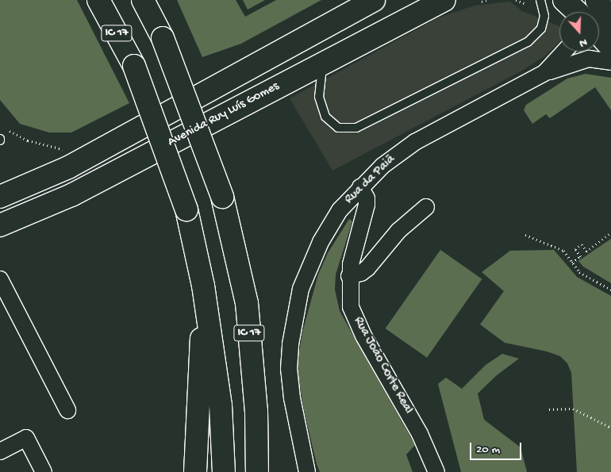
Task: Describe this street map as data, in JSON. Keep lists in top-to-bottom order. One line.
{"streets":{"main road":["IC 17","Avenida Ruy Luís Gomes"],"street":["Rua da Paiã","Rua João Corte Real"]},"crossings":[["Rua da Paiã","Rua João Corte Real"]],"scale_bar":"20 m","north":"bottom"}
